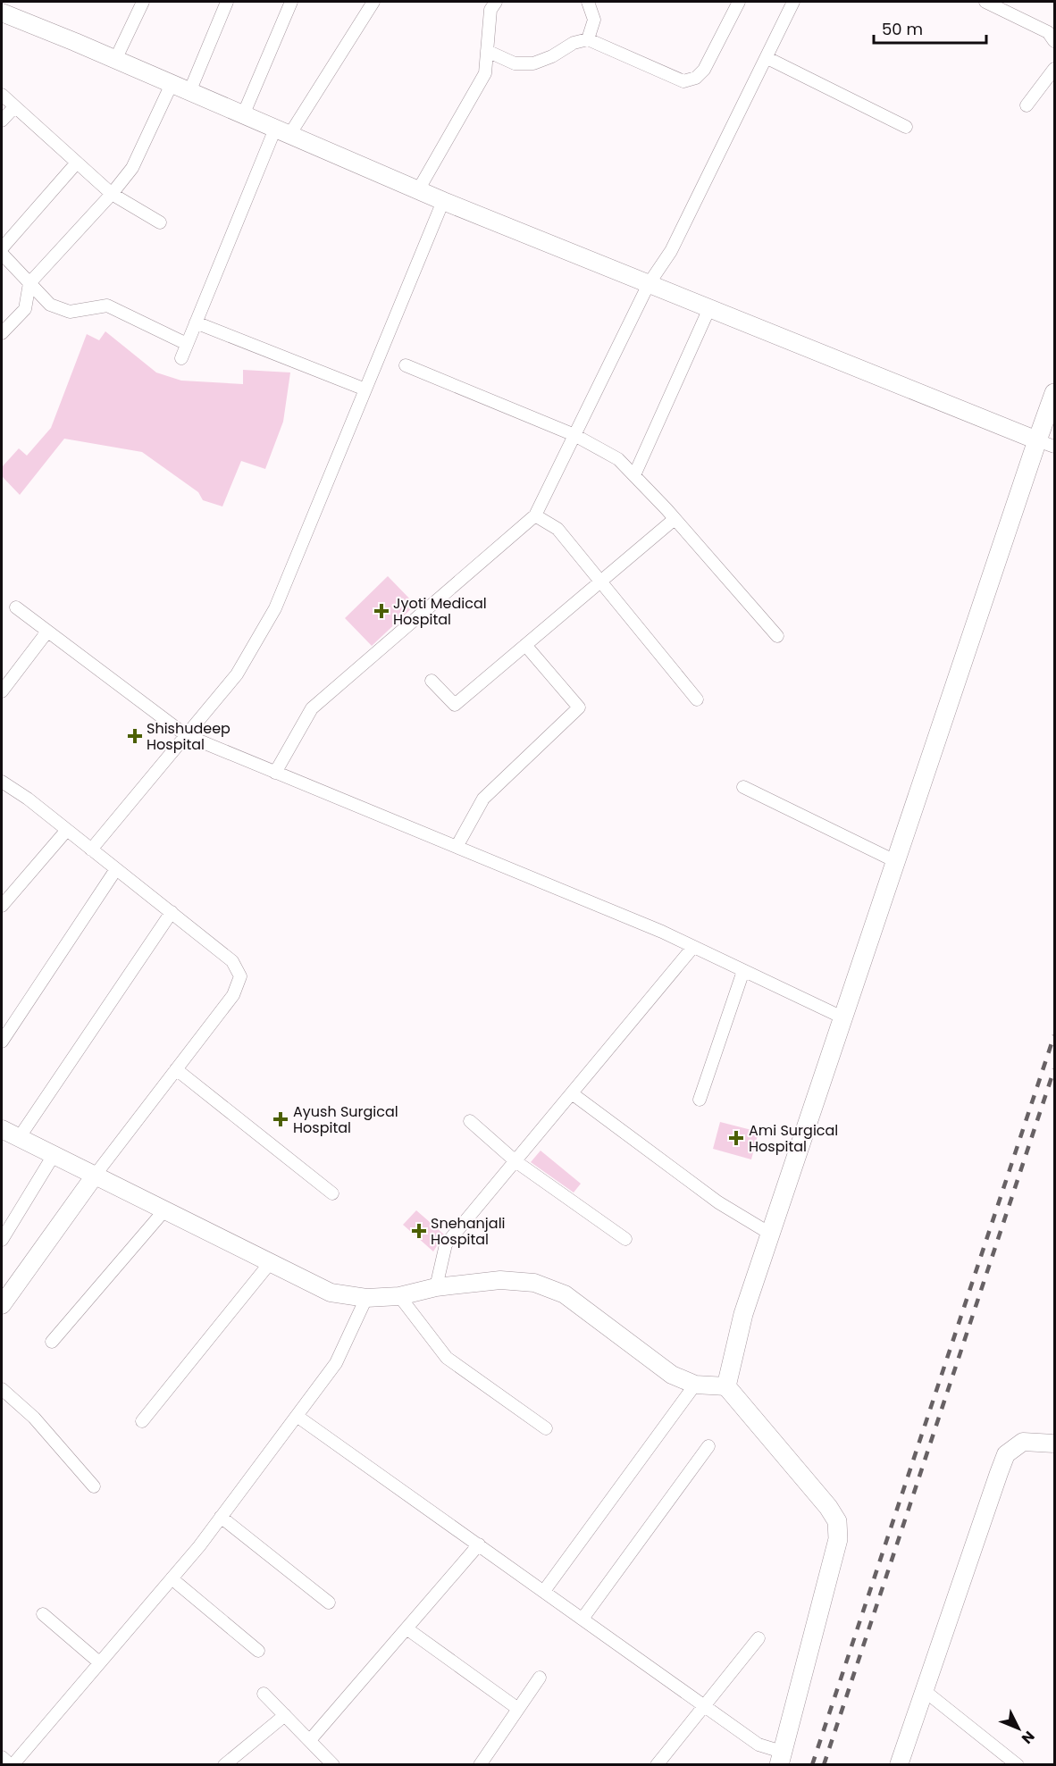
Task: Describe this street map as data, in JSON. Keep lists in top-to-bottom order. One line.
{"places":{"health":["Jyoti Medical Hospital","Shishudeep Hospital","Ayush Surgical Hospital","Ami Surgical Hospital","Snehanjali Hospital"]},"scale_bar":"50 m","north":"bottom right"}
